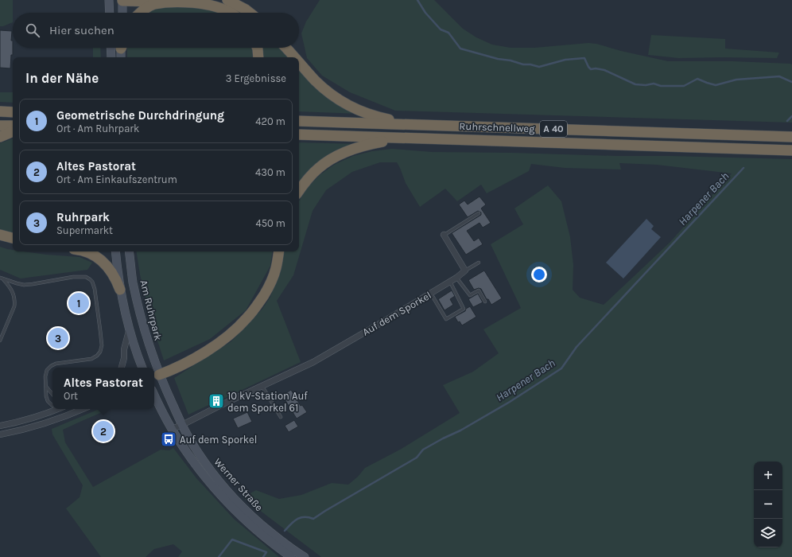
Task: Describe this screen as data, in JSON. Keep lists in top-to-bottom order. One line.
{"streets":{"highway":["Ruhrschnellweg","A 40"],"main road":["Am Ruhrpark","Werner Straße"],"street":["Auf dem Sporkel"]},"crossings":[["Auf dem Sporkel","Werner Straße"]],"water":["Harpener Bach"],"places":{"building":["10 kV-Station Auf dem Sporkel 61"],"bus stop":["Auf dem Sporkel"]},"page":{"search":"Hier suchen","heading":["In der Nähe","3 Ergebnisse"],"list":[{"mark":"1","name":"Geometrische Durchdringung","note":"Ort · Am Ruhrpark","value":"420 m"},{"mark":"2","name":"Altes Pastorat","note":"Ort · Am Einkaufszentrum","value":"430 m"},{"mark":"3","name":"Ruhrpark","note":"Supermarkt","value":"450 m"}],"pins":["1","3","2"],"popup":["Altes Pastorat","Ort"],"map_buttons":["+","−"]}}
